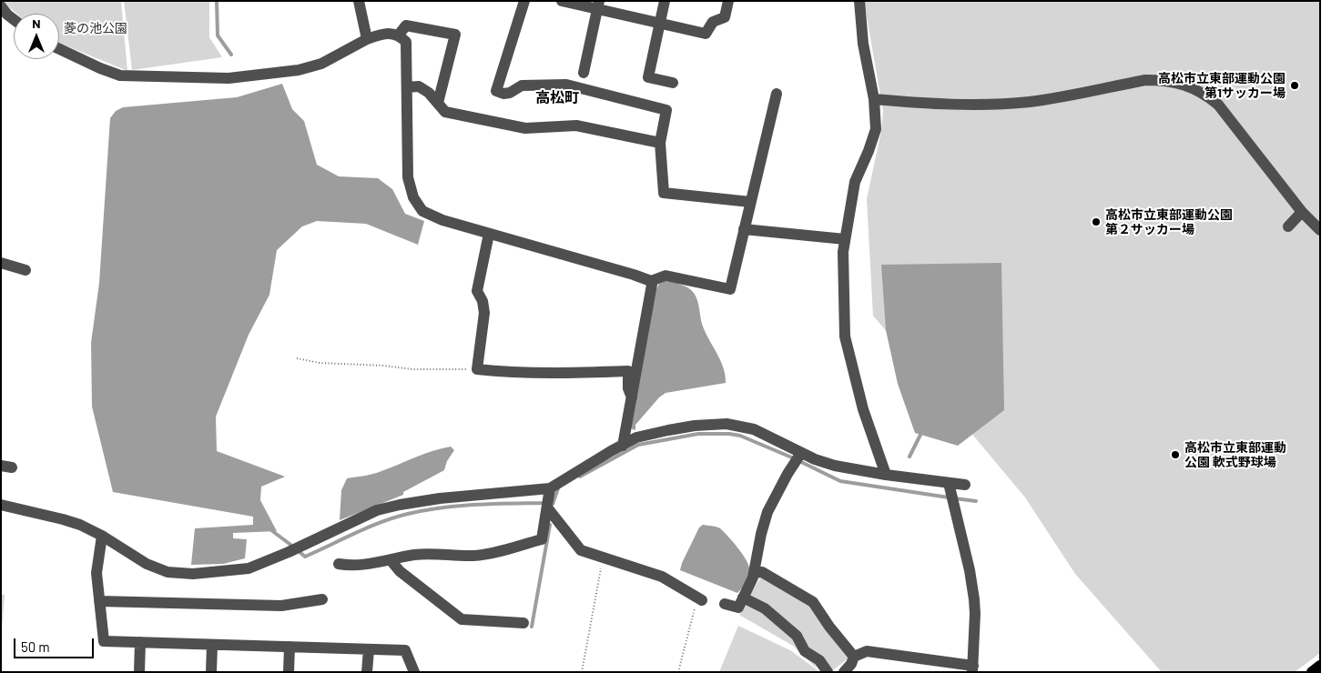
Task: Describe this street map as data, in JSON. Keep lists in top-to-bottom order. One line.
{"districts":["高松町"],"parks":["菱の池公園"],"places":["高松市立東部運動公園 第1サッカー場","高松市立東部運動公園 第２サッカー場","高松市立東部運動 公園 軟式野球場"],"scale_bar":"50 m","north":"top"}
